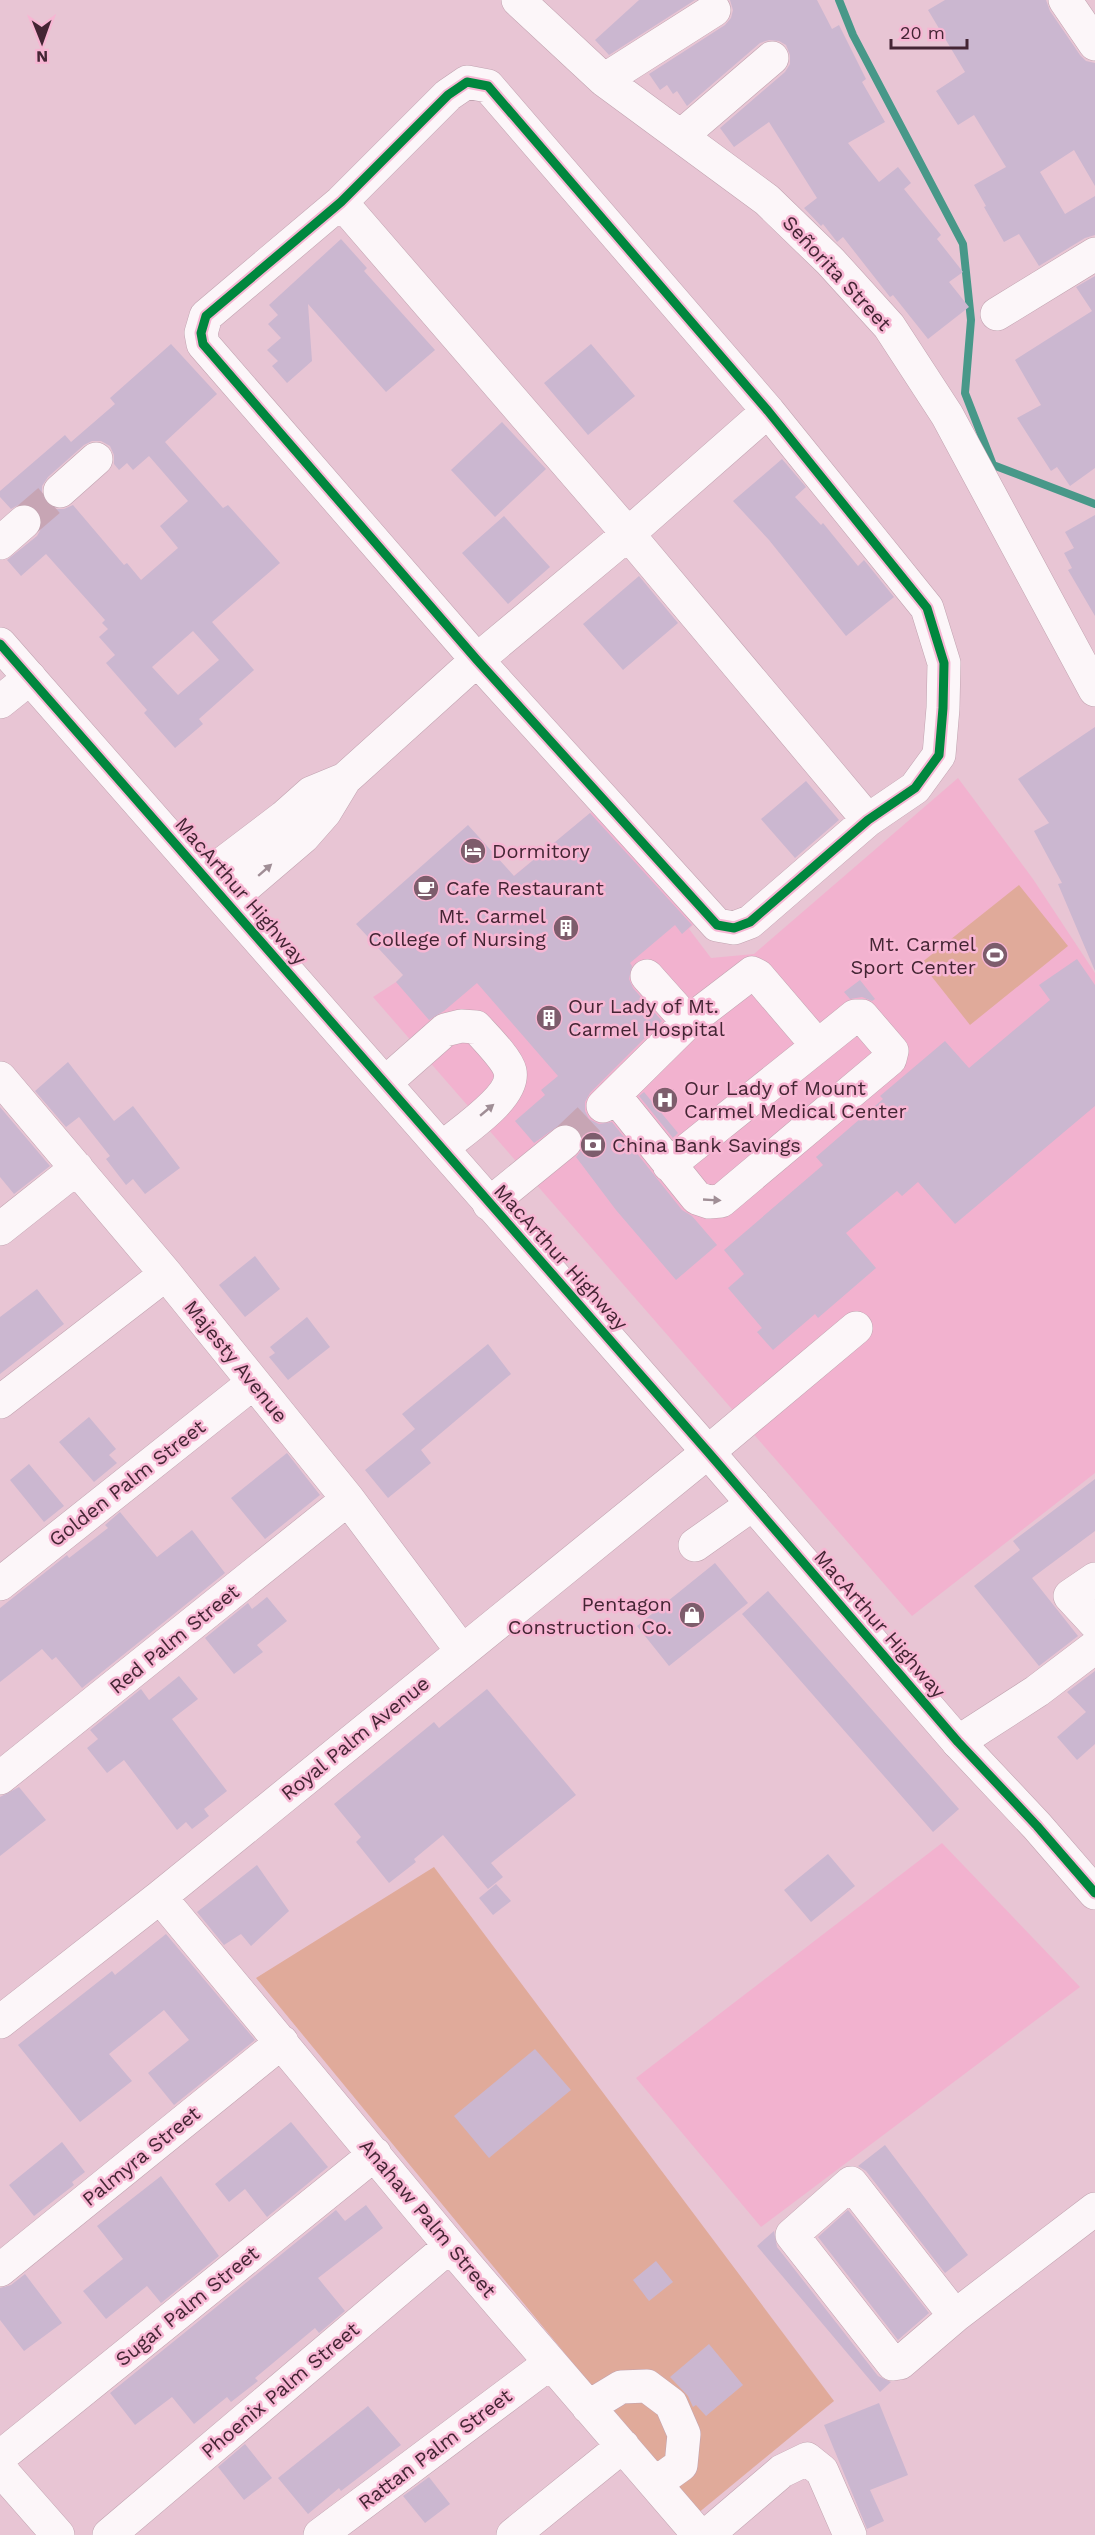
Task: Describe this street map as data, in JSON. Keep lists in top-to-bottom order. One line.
{"streets":{"main road":["Señorita Street","MacArthur Highway","Majesty Avenue","Golden Palm Street","Red Palm Street","Royal Palm Avenue","Palmyra Street","Anahaw Palm Street","Sugar Palm Street","Phoenix Palm Street","Rattan Palm Street"]},"crossings":[["MacArthur Highway","Royal Palm Avenue"],["Majesty Avenue","Golden Palm Street"],["Majesty Avenue","Red Palm Street"],["Majesty Avenue","Royal Palm Avenue"],["Royal Palm Avenue","Anahaw Palm Street"],["Palmyra Street","Anahaw Palm Street"],["Anahaw Palm Street","Sugar Palm Street"],["Anahaw Palm Street","Phoenix Palm Street"],["Anahaw Palm Street","Rattan Palm Street"]],"places":{"hotel":["Dormitory"],"cafe":["Cafe Restaurant"],"building":["Mt. Carmel College of Nursing","Our Lady of Mt. Carmel Hospital"],"sports":["Mt. Carmel Sport Center"],"hospital":["Our Lady of Mount Carmel Medical Center"],"bank":["China Bank Savings"],"shop":["Pentagon Construction Co."]},"scale_bar":"20 m","north":"bottom"}
